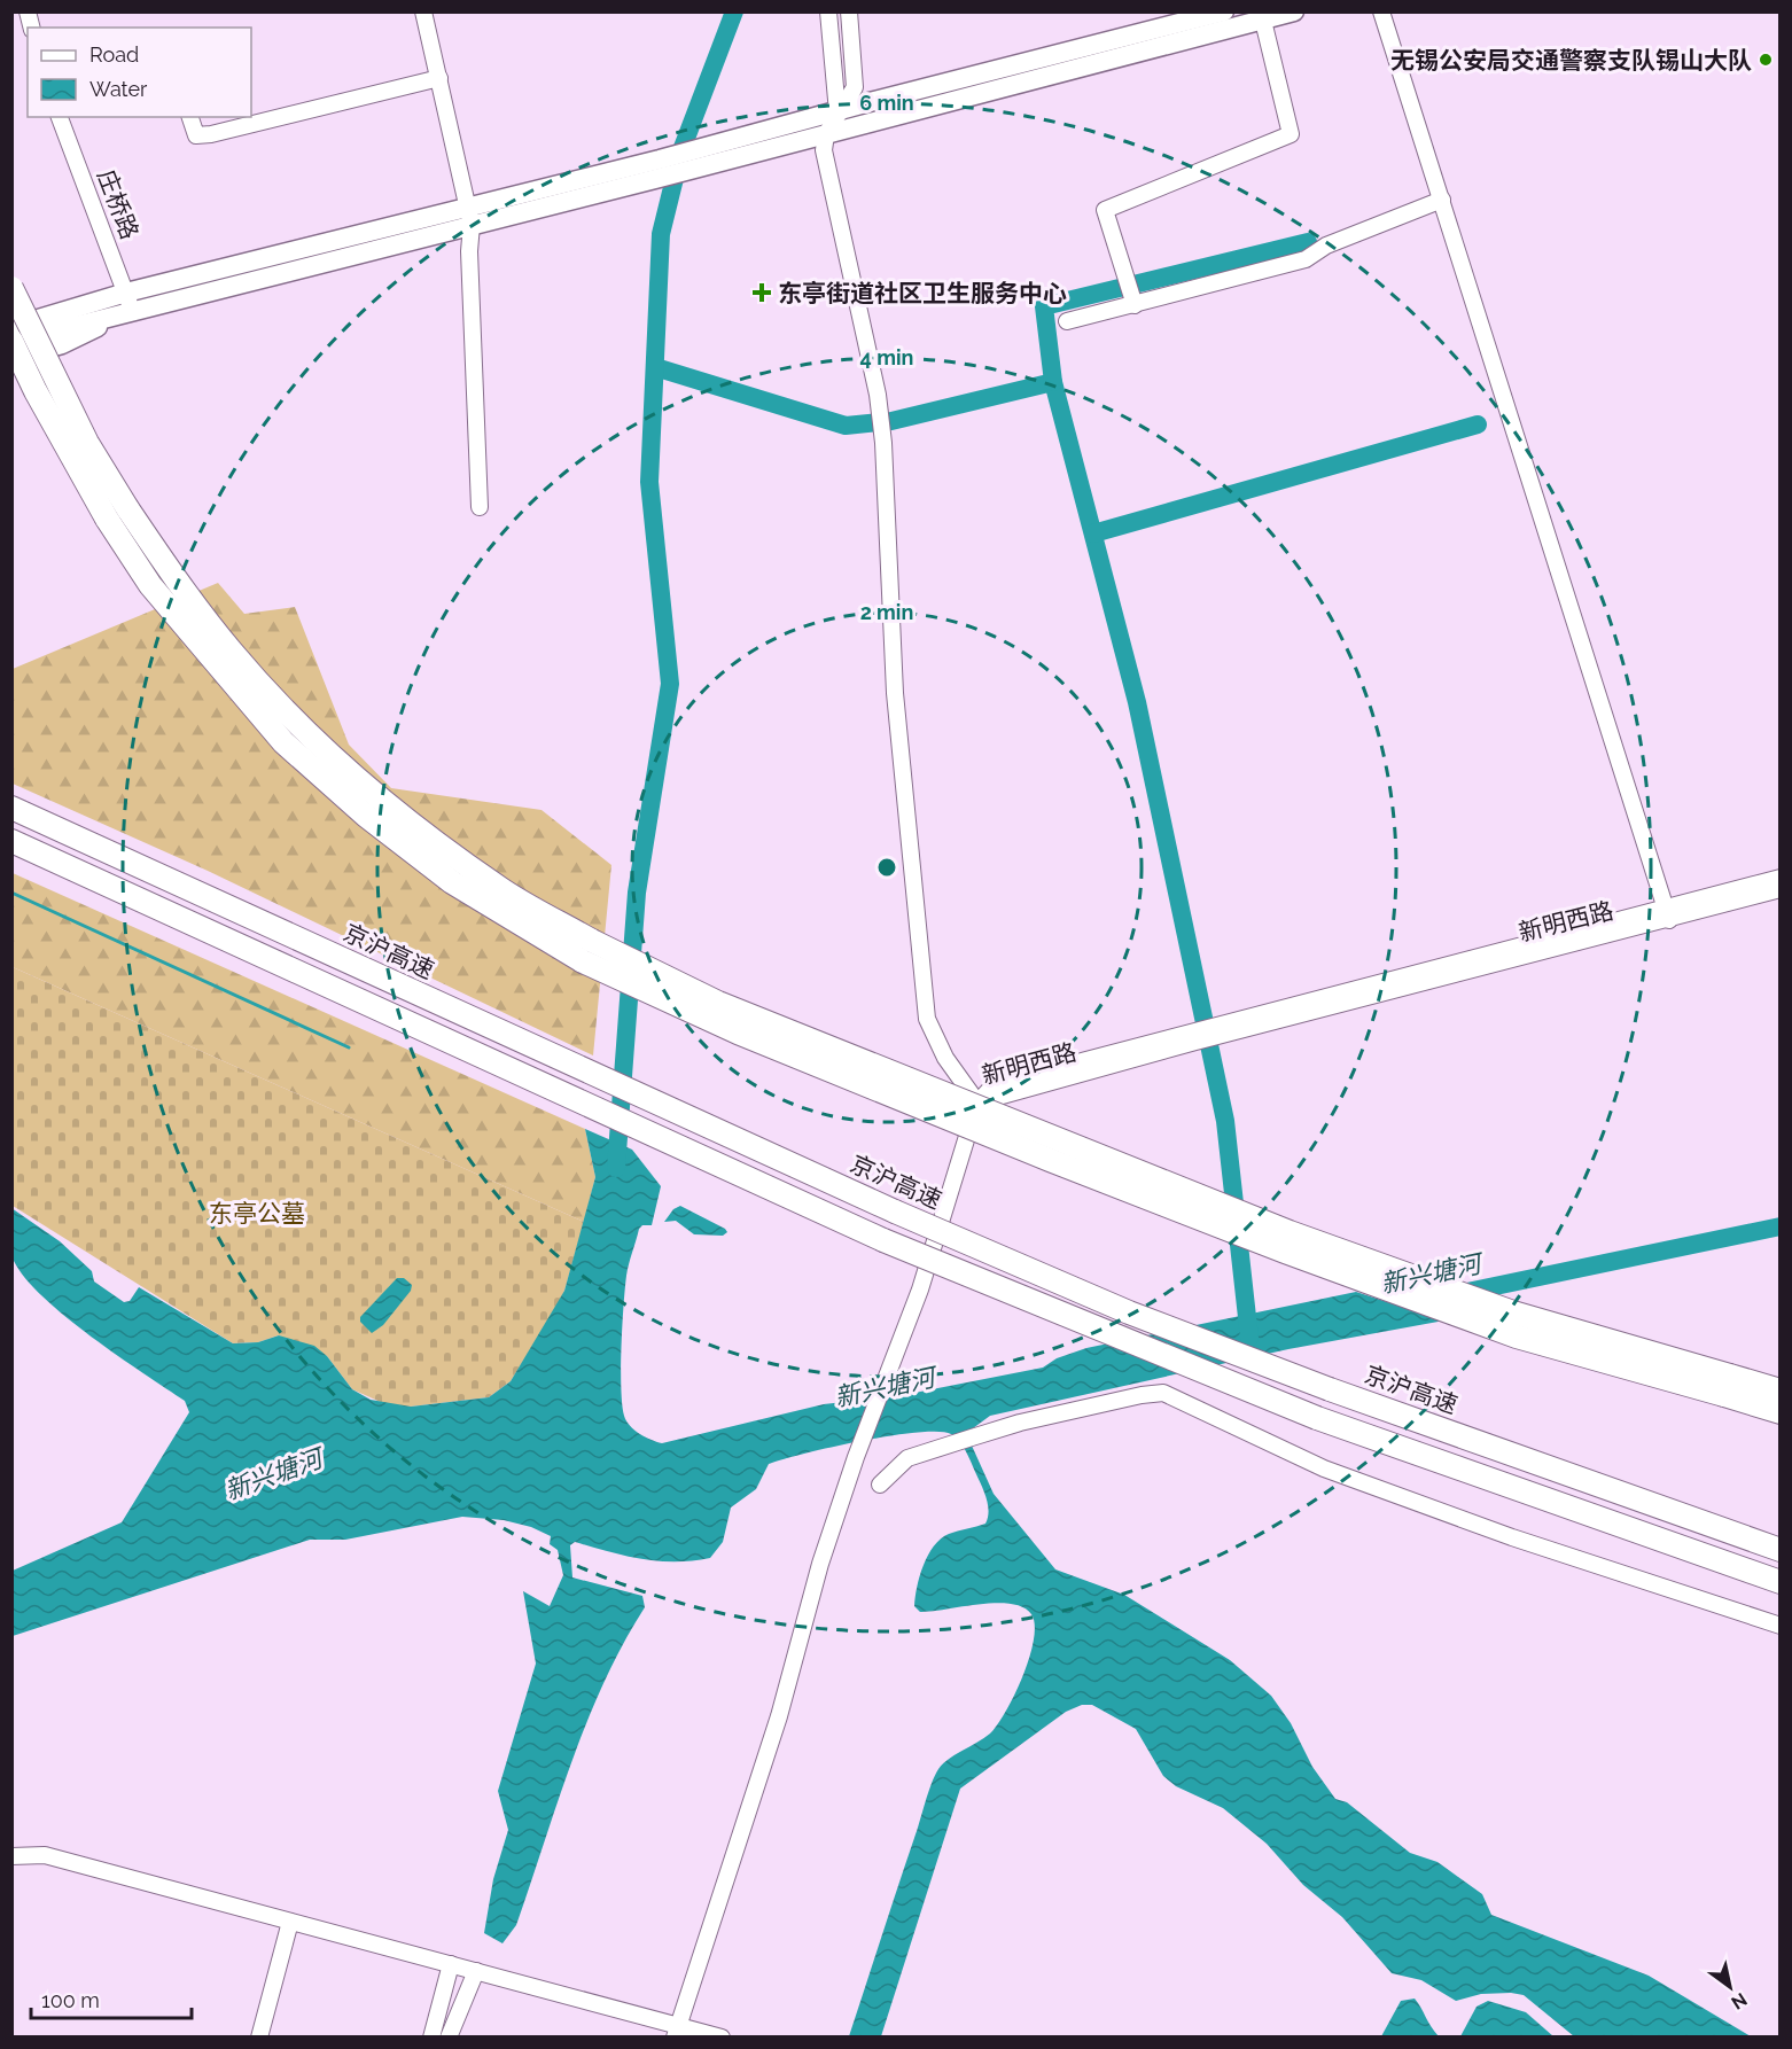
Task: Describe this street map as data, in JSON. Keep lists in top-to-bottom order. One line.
{"streets":{"highway":["京沪高速"],"street":["庄桥路","新明西路"]},"water":["新兴塘河"],"parks":["东亭公墓"],"places":{"other":["无锡公安局交通警察支队锡山大队"],"health":["东亭街道社区卫生服务中心"]},"legend":["Road","Water"],"scale_bar":"100 m","north":"bottom right","rings":["6 min","4 min","2 min"]}
